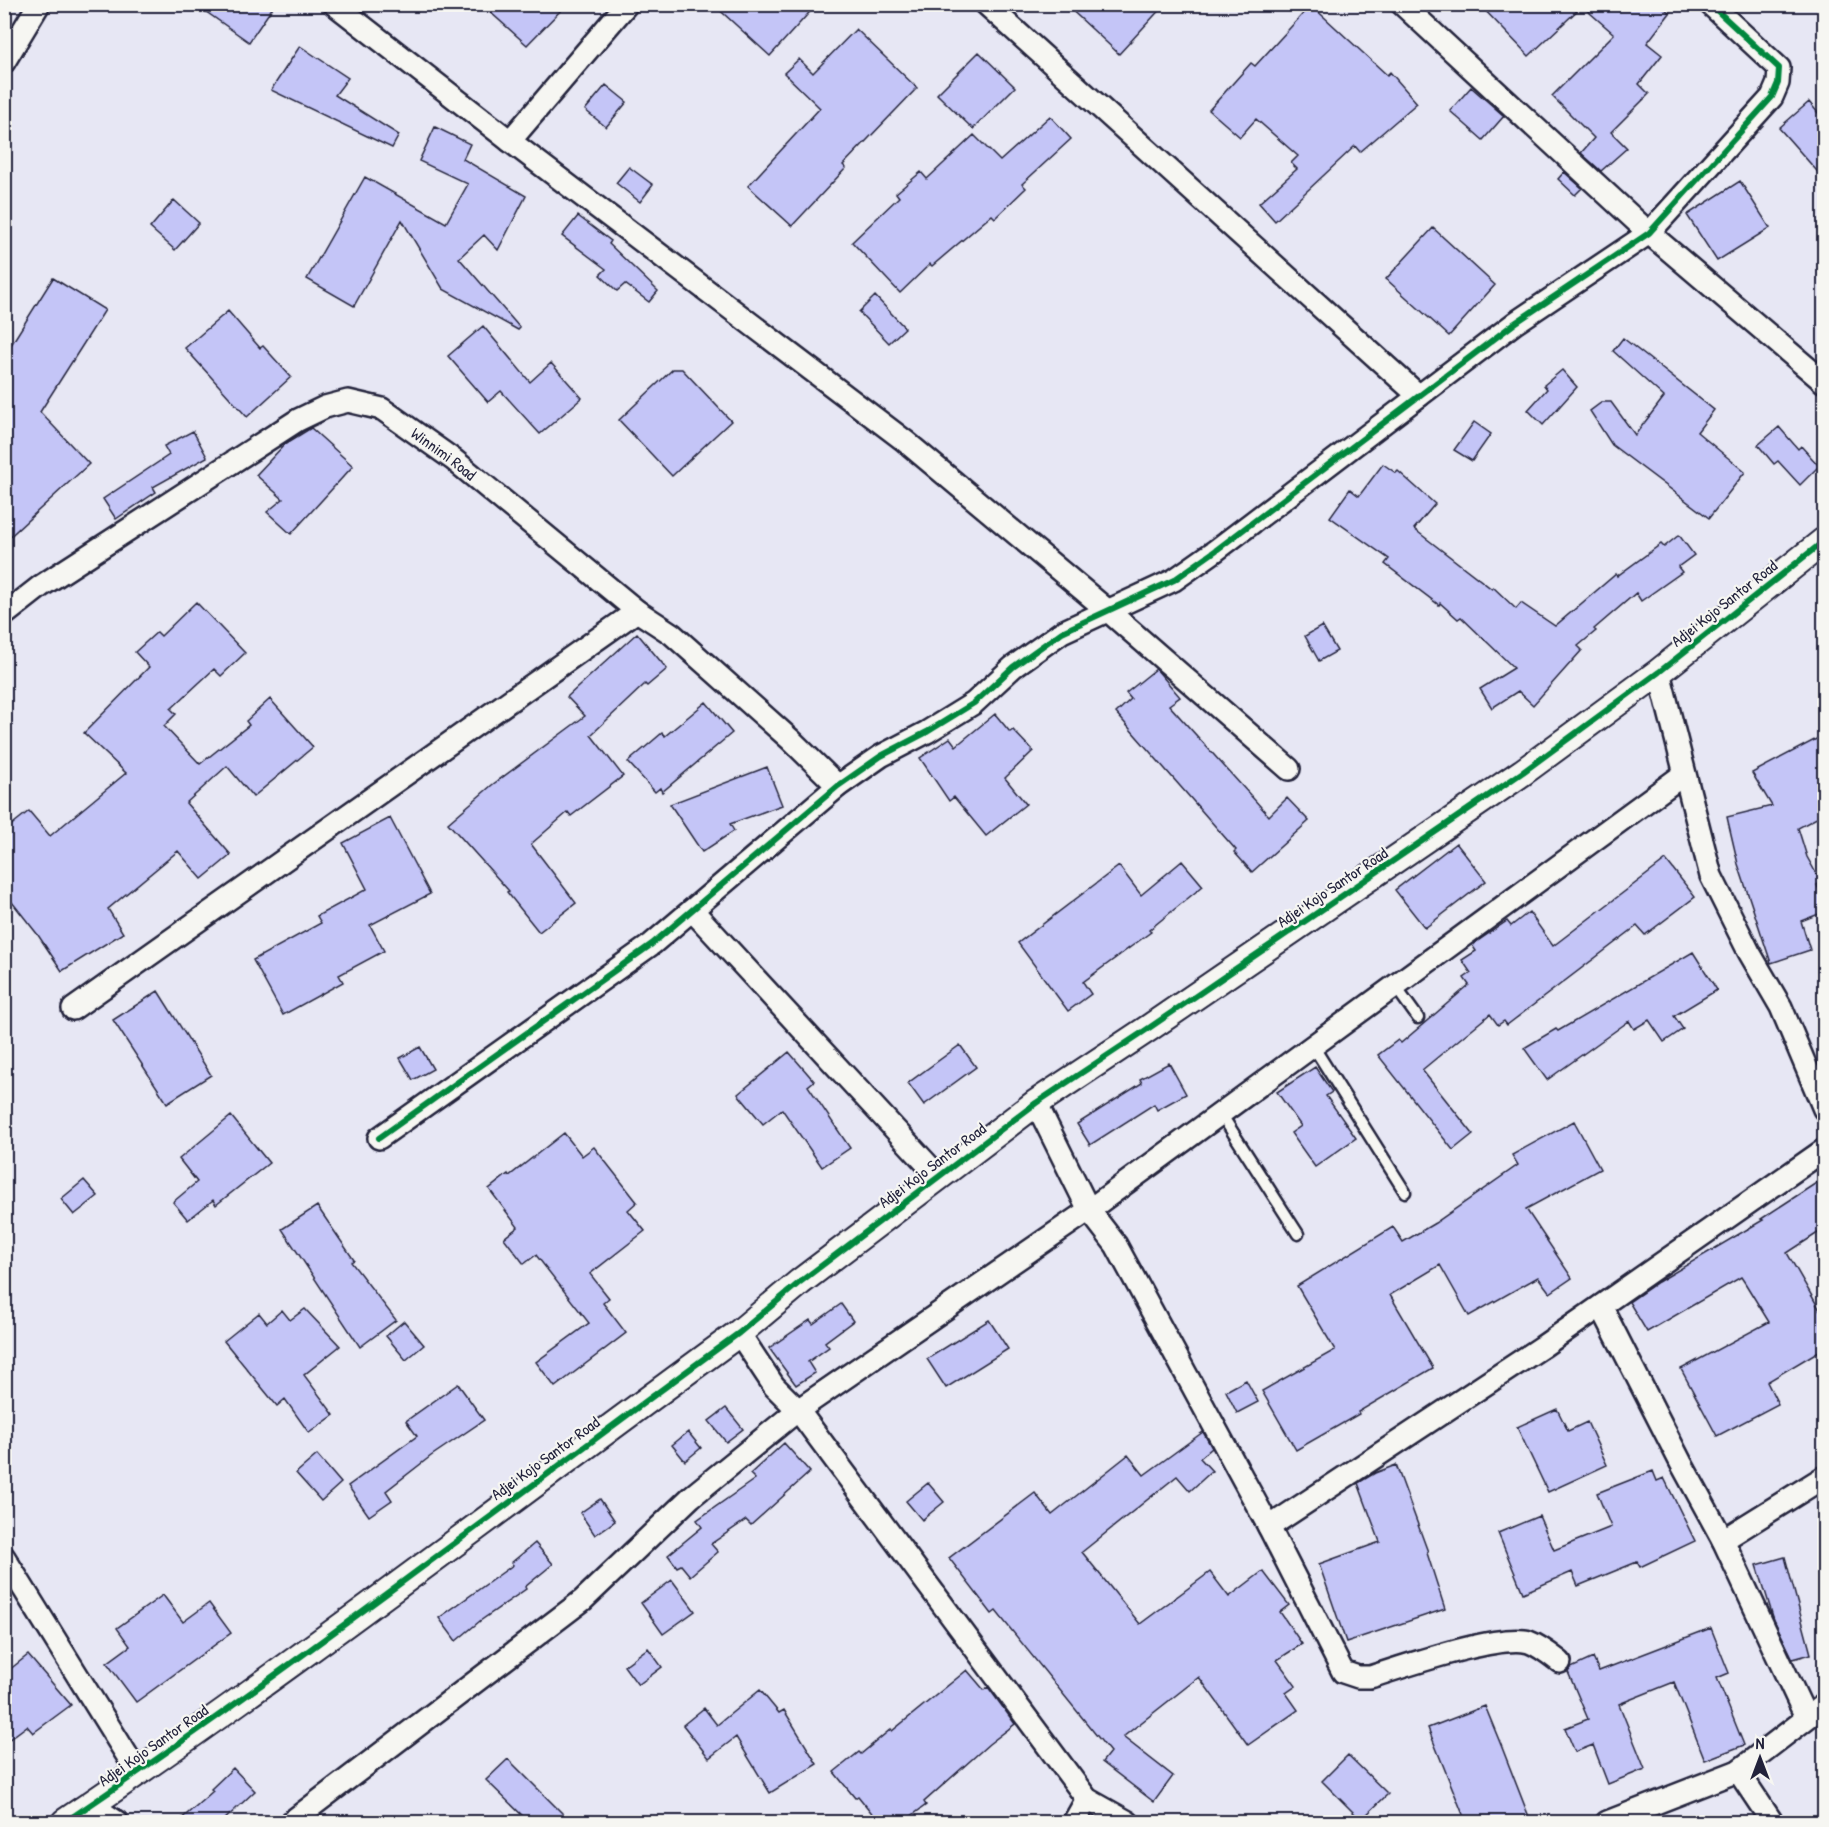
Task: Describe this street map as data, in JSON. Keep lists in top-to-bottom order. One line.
{"streets":{"street":["Winnimi Road","Adjei Kojo Santor Road"]},"north":"top"}
